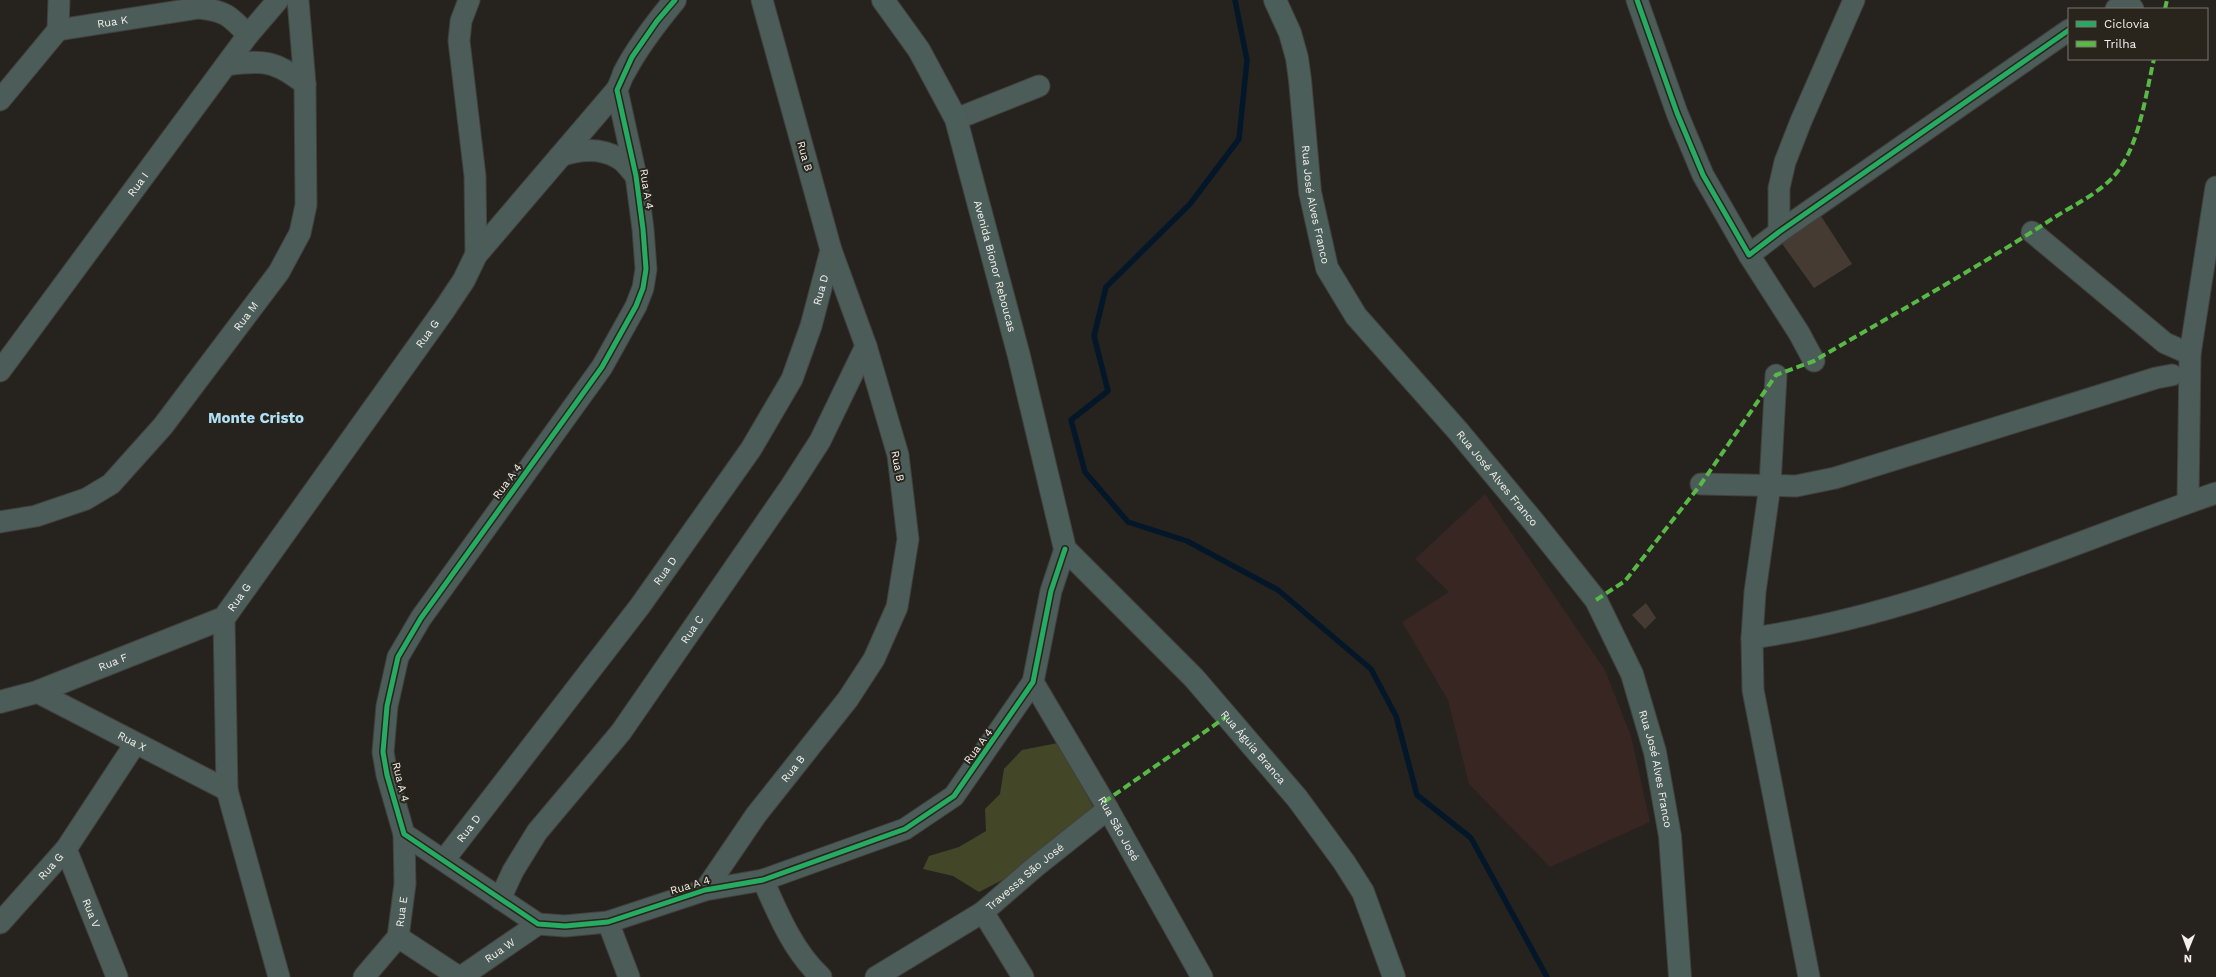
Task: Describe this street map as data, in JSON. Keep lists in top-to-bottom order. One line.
{"streets":{"main road":["Rua José Alves Franco","Avenida Bionor Reboucas","Rua Águia Branca"],"street":["Rua K","Rua B","Rua I","Rua A 4","Rua D","Rua M","Rua G","Rua C","Rua F","Rua X","Rua São José","Travessa São José","Rua E","Rua V","Rua W"]},"crossings":[["Rua K","Rua I"],["Rua B","Rua A 4"],["Rua B","Rua D"],["Rua B","Rua C"],["Rua A 4","Rua D"],["Rua A 4","Rua C"],["Rua A 4","Rua São José"],["Rua A 4","Rua E"],["Rua A 4","Rua W"],["Avenida Bionor Reboucas","Rua Águia Branca"],["Rua G","Rua F"],["Rua G","Rua X"],["Rua G","Rua V"],["Rua F","Rua X"],["Rua São José","Travessa São José"],["Rua E","Rua W"]],"districts":["Monte Cristo"],"legend":["Ciclovia","Trilha"],"north":"bottom"}
